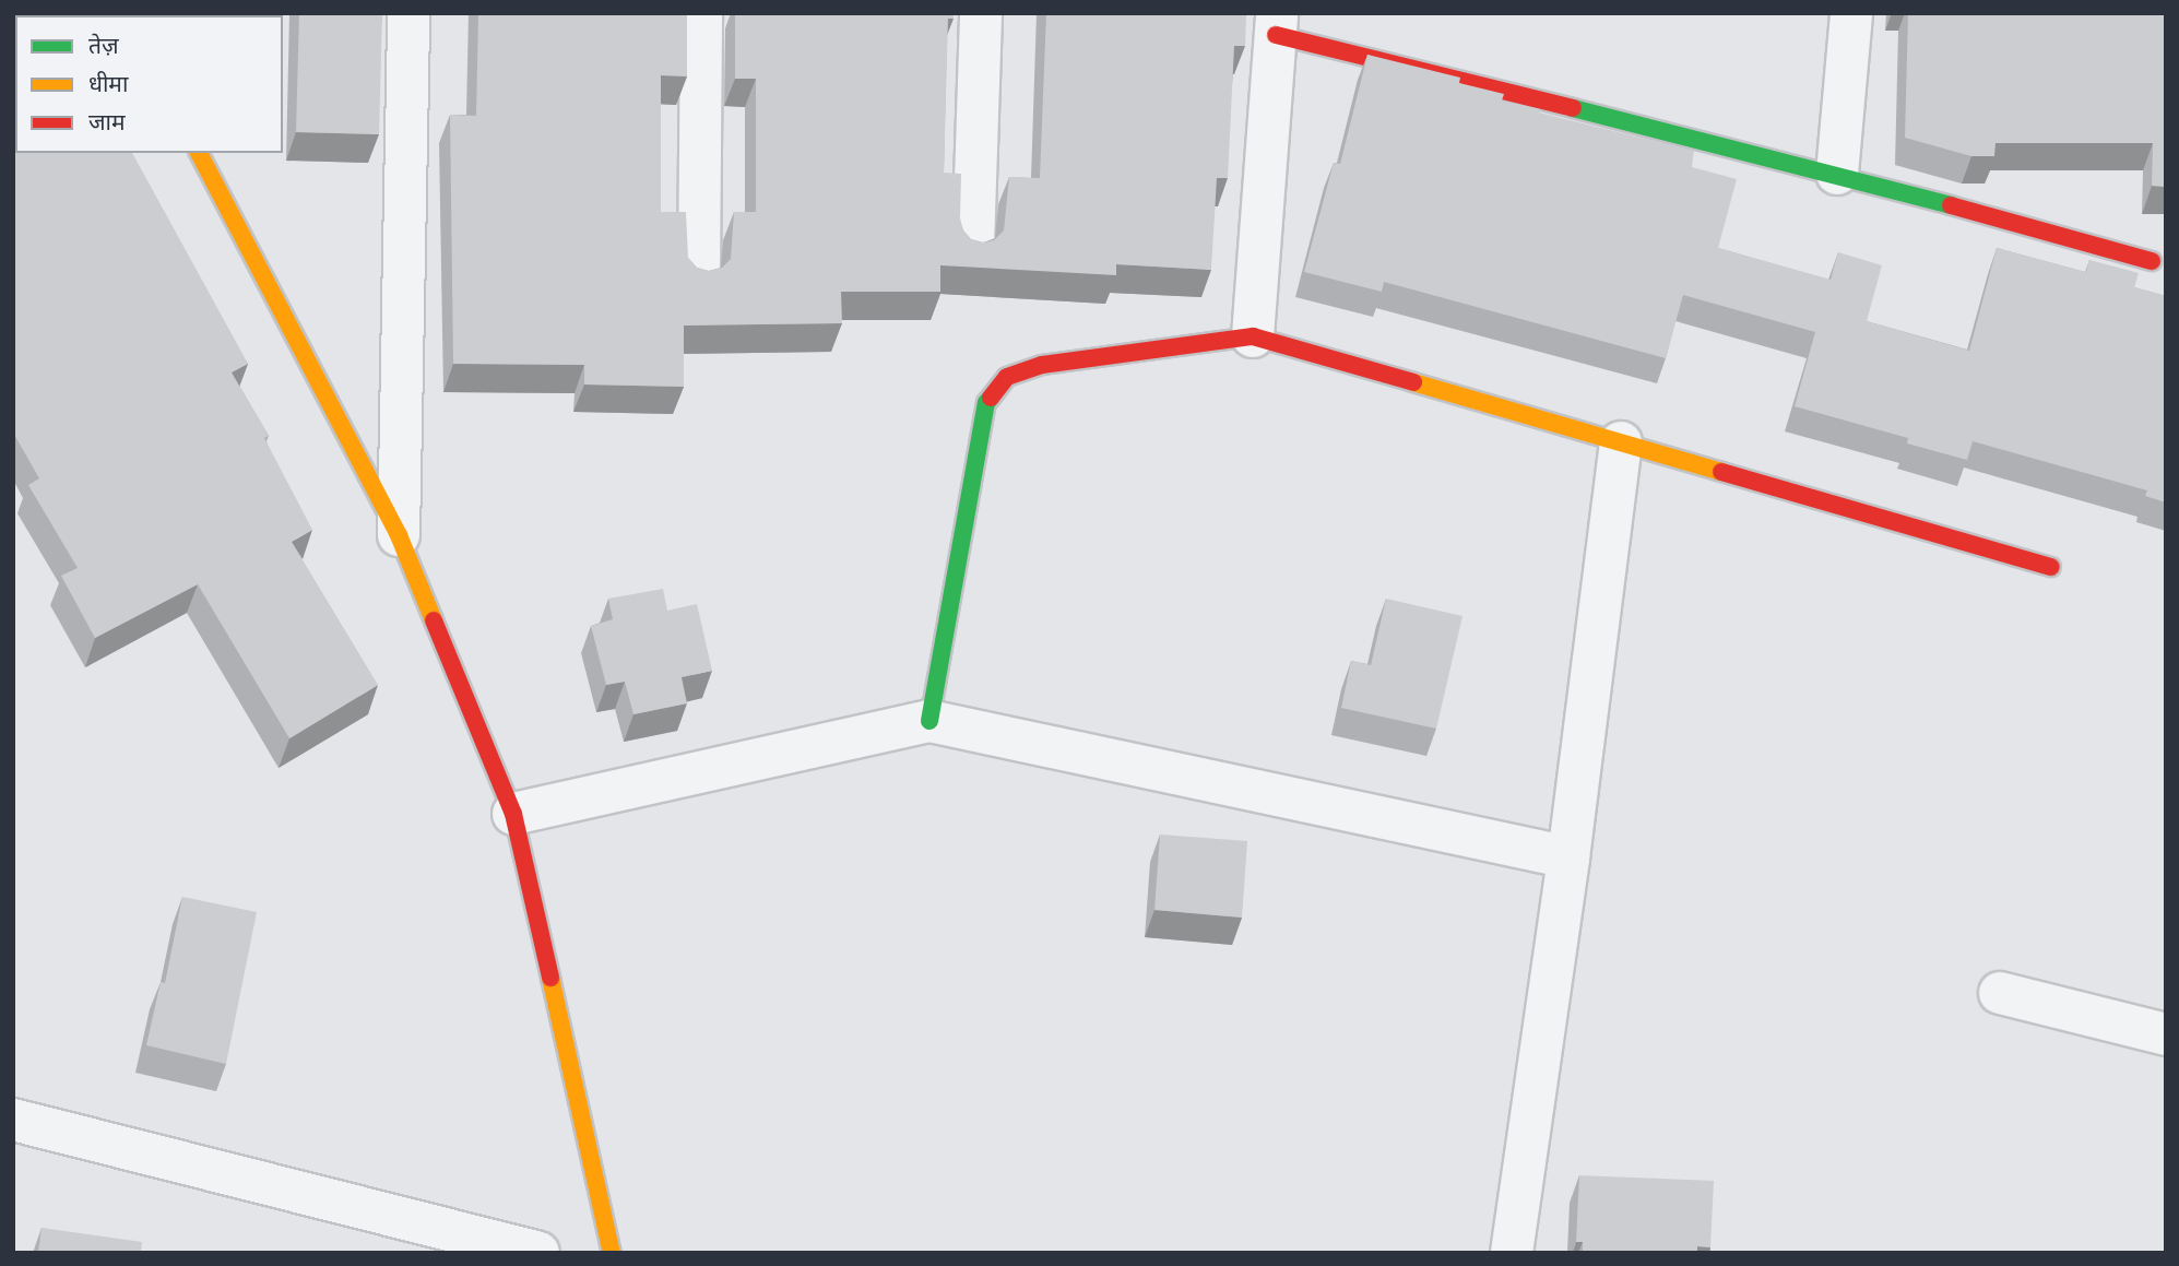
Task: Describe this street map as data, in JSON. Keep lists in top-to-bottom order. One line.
{"legend":["तेज़","धीमा","जाम"]}
